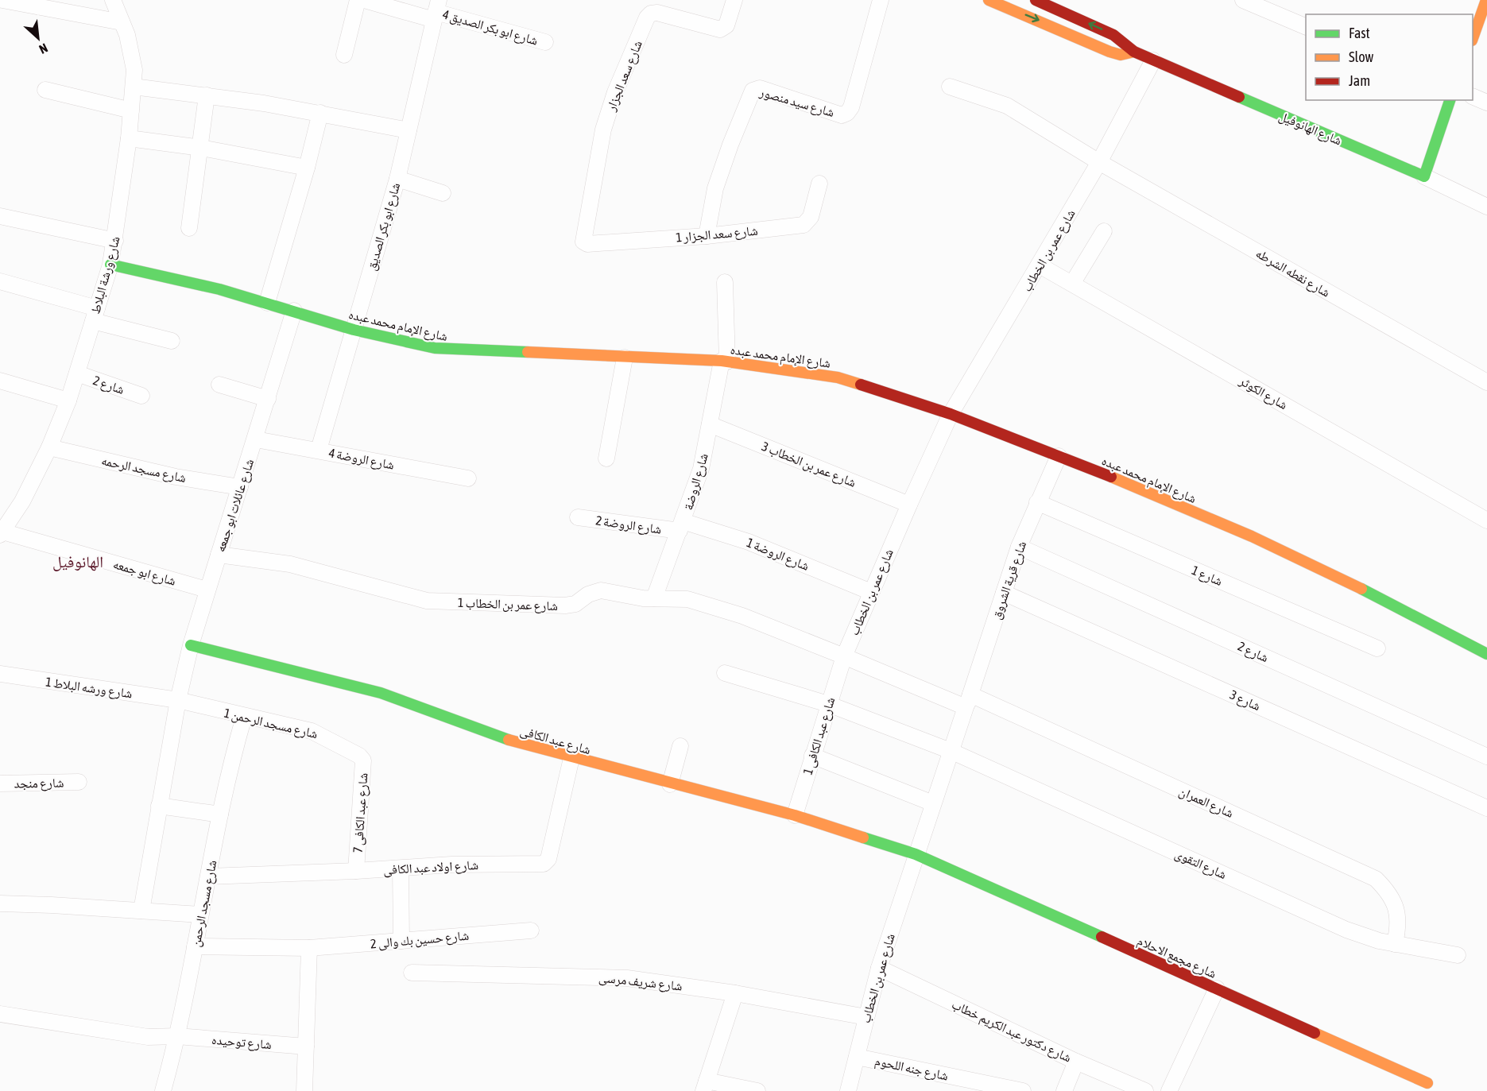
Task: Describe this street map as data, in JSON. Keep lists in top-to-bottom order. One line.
{"streets":{"street":["شارع ابو بكر الصديق 4","شارع سعد الجزار","شارع سيد منصور","شارع الهانوفيل","شارع ابو بكر الصديق","شارع سعد الجزار 1","شارع عمر بن الخطاب","شارع نقطه الشرطه","شارع ورشة البلاط","شارع الإمام محمد عبده","شارع 2","شارع الكوثر","شارع الروضة 4","شارع عمر بن الخطاب 3","شارع مسجد الرحمه","شارع الروضة","شارع عائلات ابو جمعه","شارع الروضة 2","شارع الروضة 1","شارع ابو جمعه","شارع 1","شارع قرية الشروق","شارع عمر بن الخطاب 1","شارع ورشه البلاط 1","شارع 3","شارع مسجد الرحمن 1","شارع عبد الكافى 1","شارع عبد الكافى","شارع منجد","شارع العمران","شارع عبد الكافى 7","شارع التقوى","شارع اولاد عبد الكافى","شارع مسجد الرحمن","شارع حسين بك والى 2","شارع مجمع الاحلام","شارع شريف مرسى","شارع دكتور عبد الكريم خطاب","شارع توحيده","شارع جنه اللحوم"]},"crossings":[["شارع ابو بكر الصديق 4","شارع ابو بكر الصديق"],["شارع سعد الجزار","شارع سعد الجزار 1"],["شارع سيد منصور","شارع سعد الجزار 1"],["شارع الهانوفيل","شارع عمر بن الخطاب"],["شارع ابو بكر الصديق","شارع الإمام محمد عبده"],["شارع ابو بكر الصديق","شارع الروضة 4"],["شارع عمر بن الخطاب","شارع نقطه الشرطه"],["شارع عمر بن الخطاب","شارع الإمام محمد عبده"],["شارع عمر بن الخطاب","شارع الكوثر"],["شارع عمر بن الخطاب","شارع عمر بن الخطاب 3"],["شارع عمر بن الخطاب","شارع الروضة 1"],["شارع عمر بن الخطاب","شارع قرية الشروق"],["شارع عمر بن الخطاب","شارع عمر بن الخطاب 1"],["شارع عمر بن الخطاب","شارع عبد الكافى 1"],["شارع عمر بن الخطاب","شارع عبد الكافى"],["شارع عمر بن الخطاب","شارع العمران"],["شارع عمر بن الخطاب","شارع التقوى"],["شارع عمر بن الخطاب","شارع مجمع الاحلام"],["شارع عمر بن الخطاب","شارع شريف مرسى"],["شارع عمر بن الخطاب","شارع دكتور عبد الكريم خطاب"],["شارع عمر بن الخطاب","شارع جنه اللحوم"],["شارع ورشة البلاط","شارع الإمام محمد عبده"],["شارع ورشة البلاط","شارع 2"],["شارع ورشة البلاط","شارع مسجد الرحمه"],["شارع ورشة البلاط","شارع ابو جمعه"],["شارع الإمام محمد عبده","شارع الروضة"],["شارع الإمام محمد عبده","شارع عائلات ابو جمعه"],["شارع الإمام محمد عبده","شارع قرية الشروق"],["شارع 2","شارع قرية الشروق"],["شارع الروضة 4","شارع عائلات ابو جمعه"],["شارع عمر بن الخطاب 3","شارع الروضة"],["شارع مسجد الرحمه","شارع عائلات ابو جمعه"],["شارع الروضة","شارع الروضة 2"],["شارع الروضة","شارع الروضة 1"],["شارع الروضة","شارع عمر بن الخطاب 1"],["شارع عائلات ابو جمعه","شارع ابو جمعه"],["شارع عائلات ابو جمعه","شارع عمر بن الخطاب 1"],["شارع عائلات ابو جمعه","شارع ورشه البلاط 1"],["شارع عائلات ابو جمعه","شارع مسجد الرحمن 1"],["شارع عائلات ابو جمعه","شارع عبد الكافى"],["شارع الروضة 2","شارع الروضة 1"],["شارع 1","شارع قرية الشروق"],["شارع قرية الشروق","شارع 3"],["شارع قرية الشروق","شارع العمران"],["شارع عمر بن الخطاب 1","شارع عبد الكافى 1"],["شارع ورشه البلاط 1","شارع مسجد الرحمن 1"],["شارع مسجد الرحمن 1","شارع عبد الكافى 7"],["شارع مسجد الرحمن 1","شارع مسجد الرحمن"],["شارع عبد الكافى 1","شارع عبد الكافى"],["شارع عبد الكافى 1","شارع التقوى"],["شارع عبد الكافى","شارع اولاد عبد الكافى"],["شارع عبد الكافى","شارع مجمع الاحلام"],["شارع العمران","شارع التقوى"],["شارع عبد الكافى 7","شارع اولاد عبد الكافى"],["شارع اولاد عبد الكافى","شارع مسجد الرحمن"],["شارع مسجد الرحمن","شارع حسين بك والى 2"],["شارع مسجد الرحمن","شارع توحيده"]],"districts":["الهانوفيل"],"legend":["Fast","Slow","Jam"],"north":"bottom right"}
